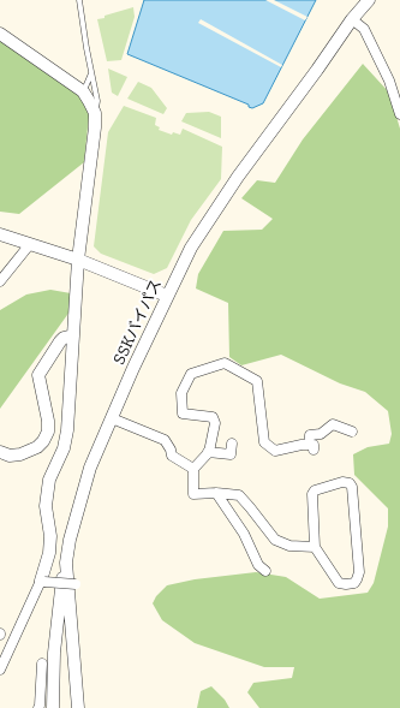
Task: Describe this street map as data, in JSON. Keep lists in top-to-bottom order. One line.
{"streets":{"street":["SSKバイパス"]}}
